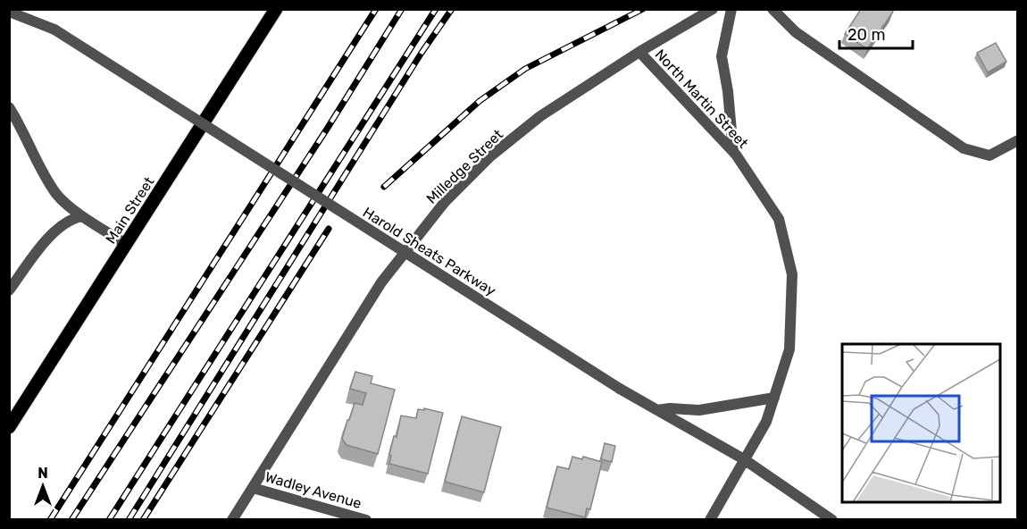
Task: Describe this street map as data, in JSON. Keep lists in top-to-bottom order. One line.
{"streets":{"main road":["Main Street"],"street":["North Martin Street","Milledge Street","Harold Sheats Parkway","Wadley Avenue"]},"crossings":[["North Martin Street","Milledge Street"],["North Martin Street","Harold Sheats Parkway"],["Milledge Street","Wadley Avenue"]],"scale_bar":"20 m","north":"top"}
